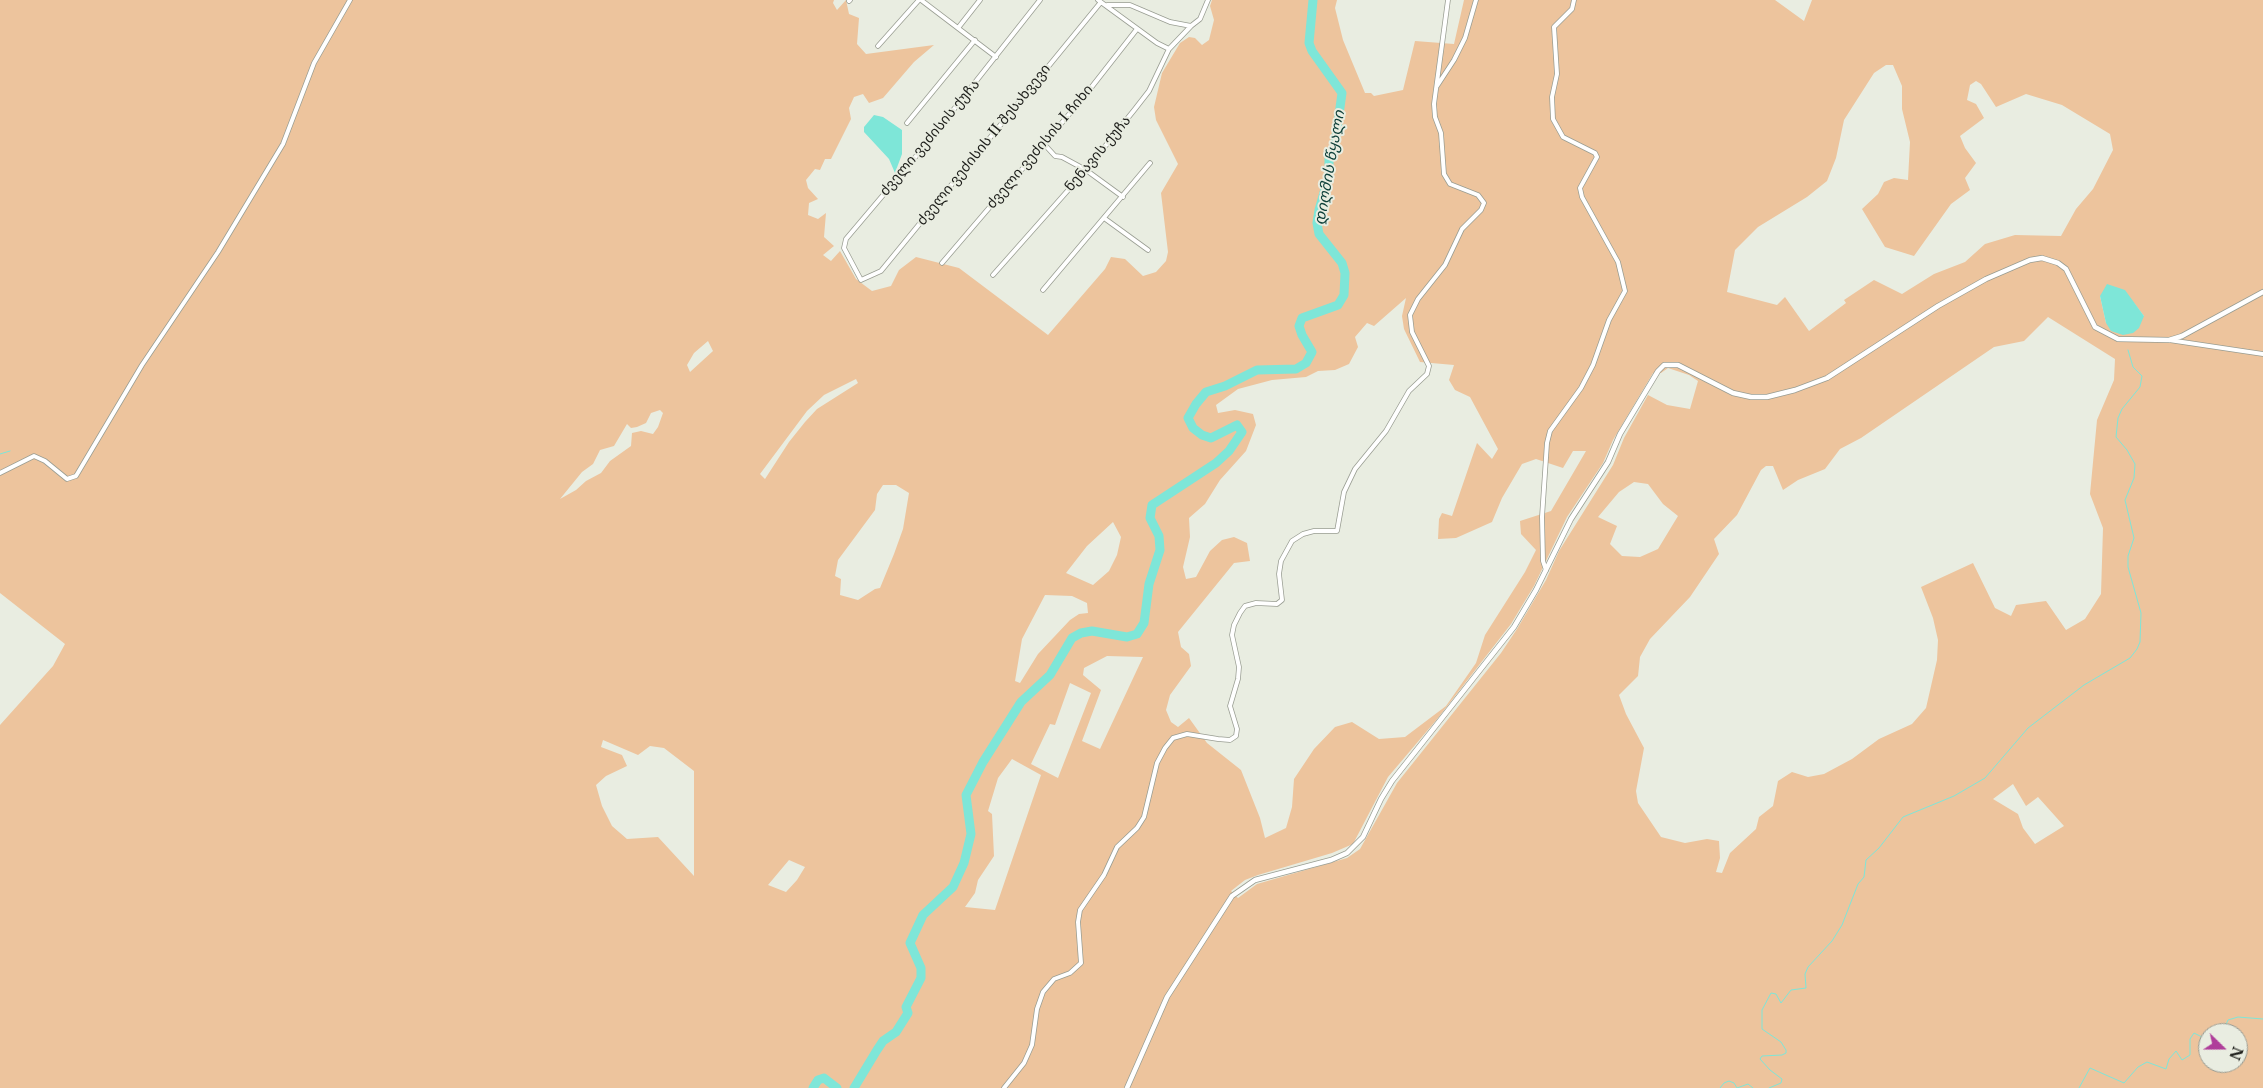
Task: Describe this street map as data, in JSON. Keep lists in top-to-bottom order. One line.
{"streets":{"street":["ძველი ვეძისის ქუჩა","ძველი ვეძისის II შესახვევი","ძველი ვეძისის I ჩიხი","ნენავის ქუჩა"]},"crossings":[["ძველი ვეძისის ქუჩა","ძველი ვეძისის II შესახვევი"]],"water":["დიღმის წყალი"],"north":"right"}
